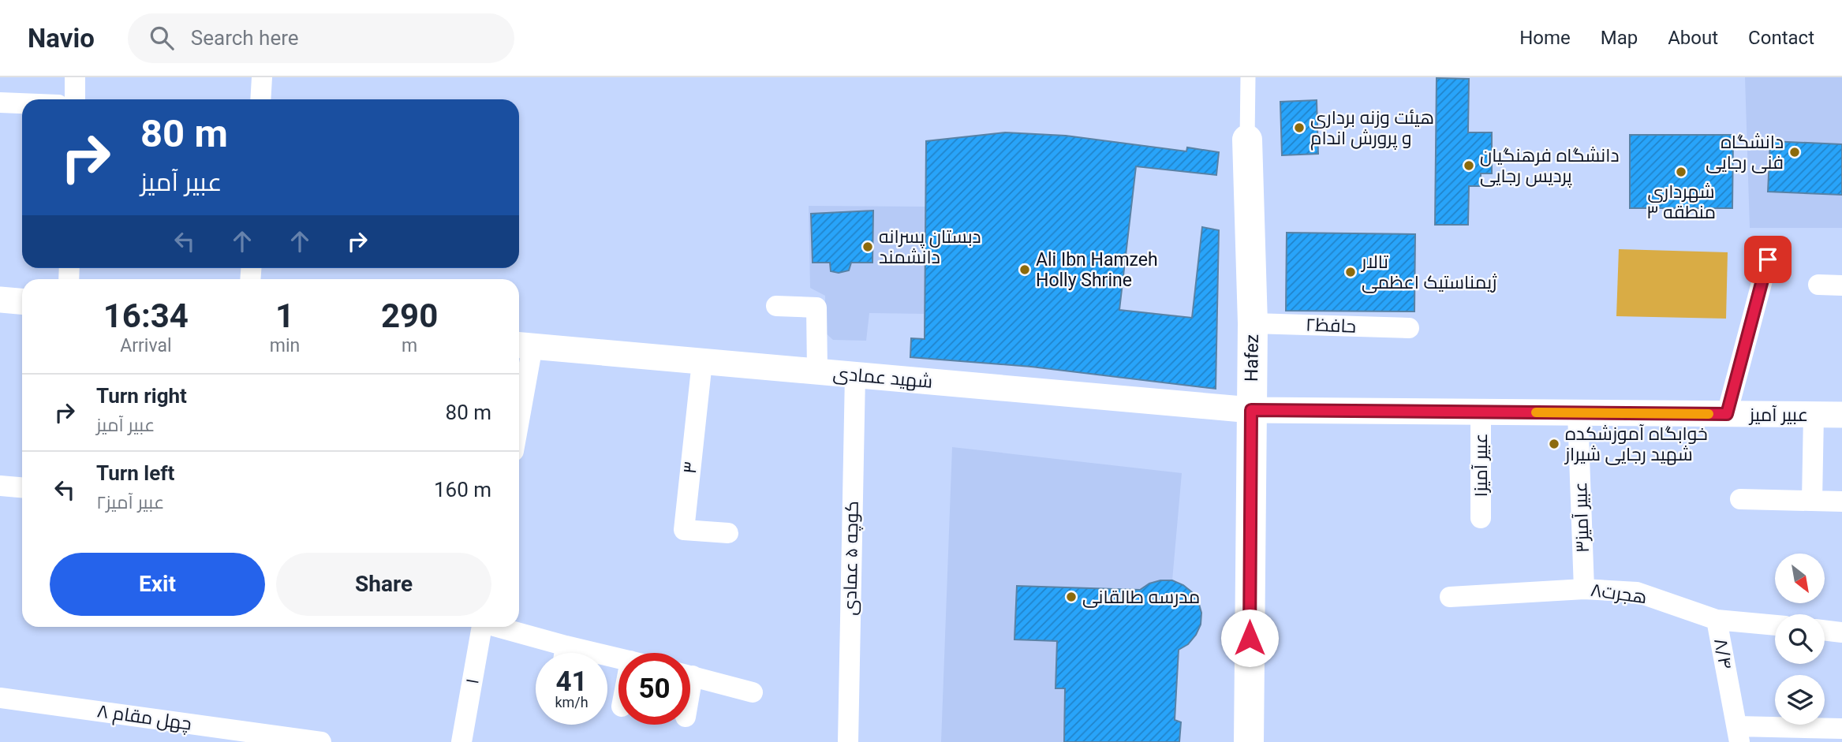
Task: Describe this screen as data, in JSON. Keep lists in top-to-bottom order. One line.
{"streets":{"main road":["Hafez"],"street":["۲حافظ","شهید عمادی","عبیر آمیز","۱عبیر آمیز","۳","۳عبیر آمیز","کوچه ۵ عمادی","هجرت۸","۸/۴","۱","چهل مقام ۸"]},"crossings":[["۲حافظ","Hafez"],["Hafez","شهید عمادی"],["Hafez","عبیر آمیز"],["شهید عمادی","عبیر آمیز"],["شهید عمادی","۳"],["شهید عمادی","کوچه ۵ عمادی"],["عبیر آمیز","۱عبیر آمیز"],["عبیر آمیز","۳عبیر آمیز"],["۳عبیر آمیز","هجرت۸"],["هجرت۸","۸/۴"]],"places":["هیئت وزنه برداری و پرورش اندام","دانشگاه فنی رجایی","دانشگاه فرهنگیان پردیس رجایی","شهرداری منطقه ۳","دبستان پسرانه دانشمند","Ali Ibn Hamzeh Holly Shrine","تالار ژیمناستیک اعظمی","خوابگاه آموزشکده شهید رجایی شیراز","مدرسه طالقانی"],"north":"bottom right","page":{"header":"Navio","search":"Search here","nav":["Home","Map","About","Contact"],"turn":["80 m","عبیر آمیز"],"eta":["16:34","Arrival","1","min","290","m"],"list":[{"name":"Turn right","note":"عبیر آمیز","value":"80 m"},{"name":"Turn left","note":"۲عبیر آمیز","value":"160 m"}],"buttons":["Exit","Share"],"speed":"41 km/h","limit":"50"}}
